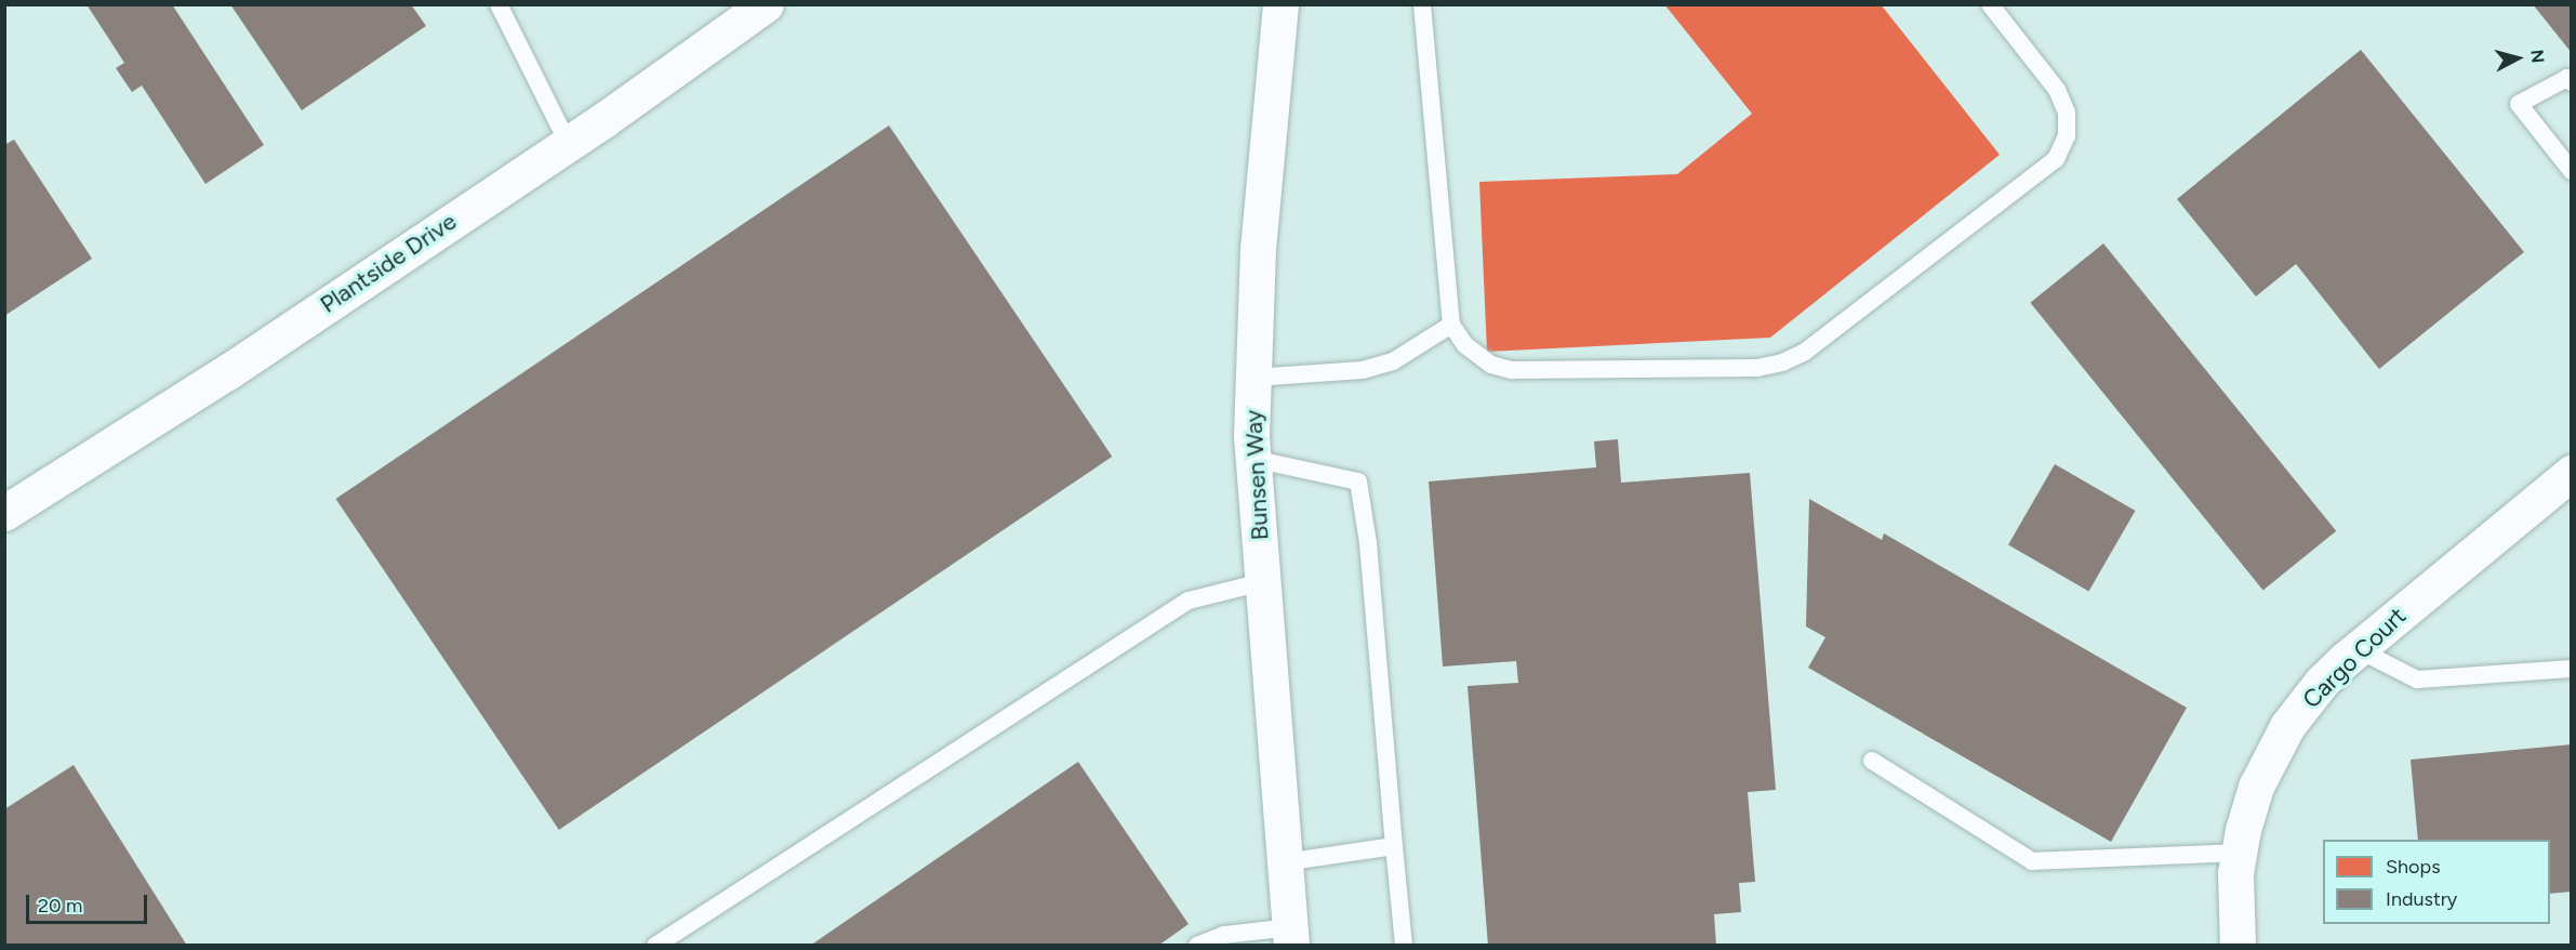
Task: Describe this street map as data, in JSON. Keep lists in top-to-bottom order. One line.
{"streets":{"street":["Plantside Drive","Bunsen Way","Cargo Court"]},"legend":["Shops","Industry"],"scale_bar":"20 m","north":"right"}
